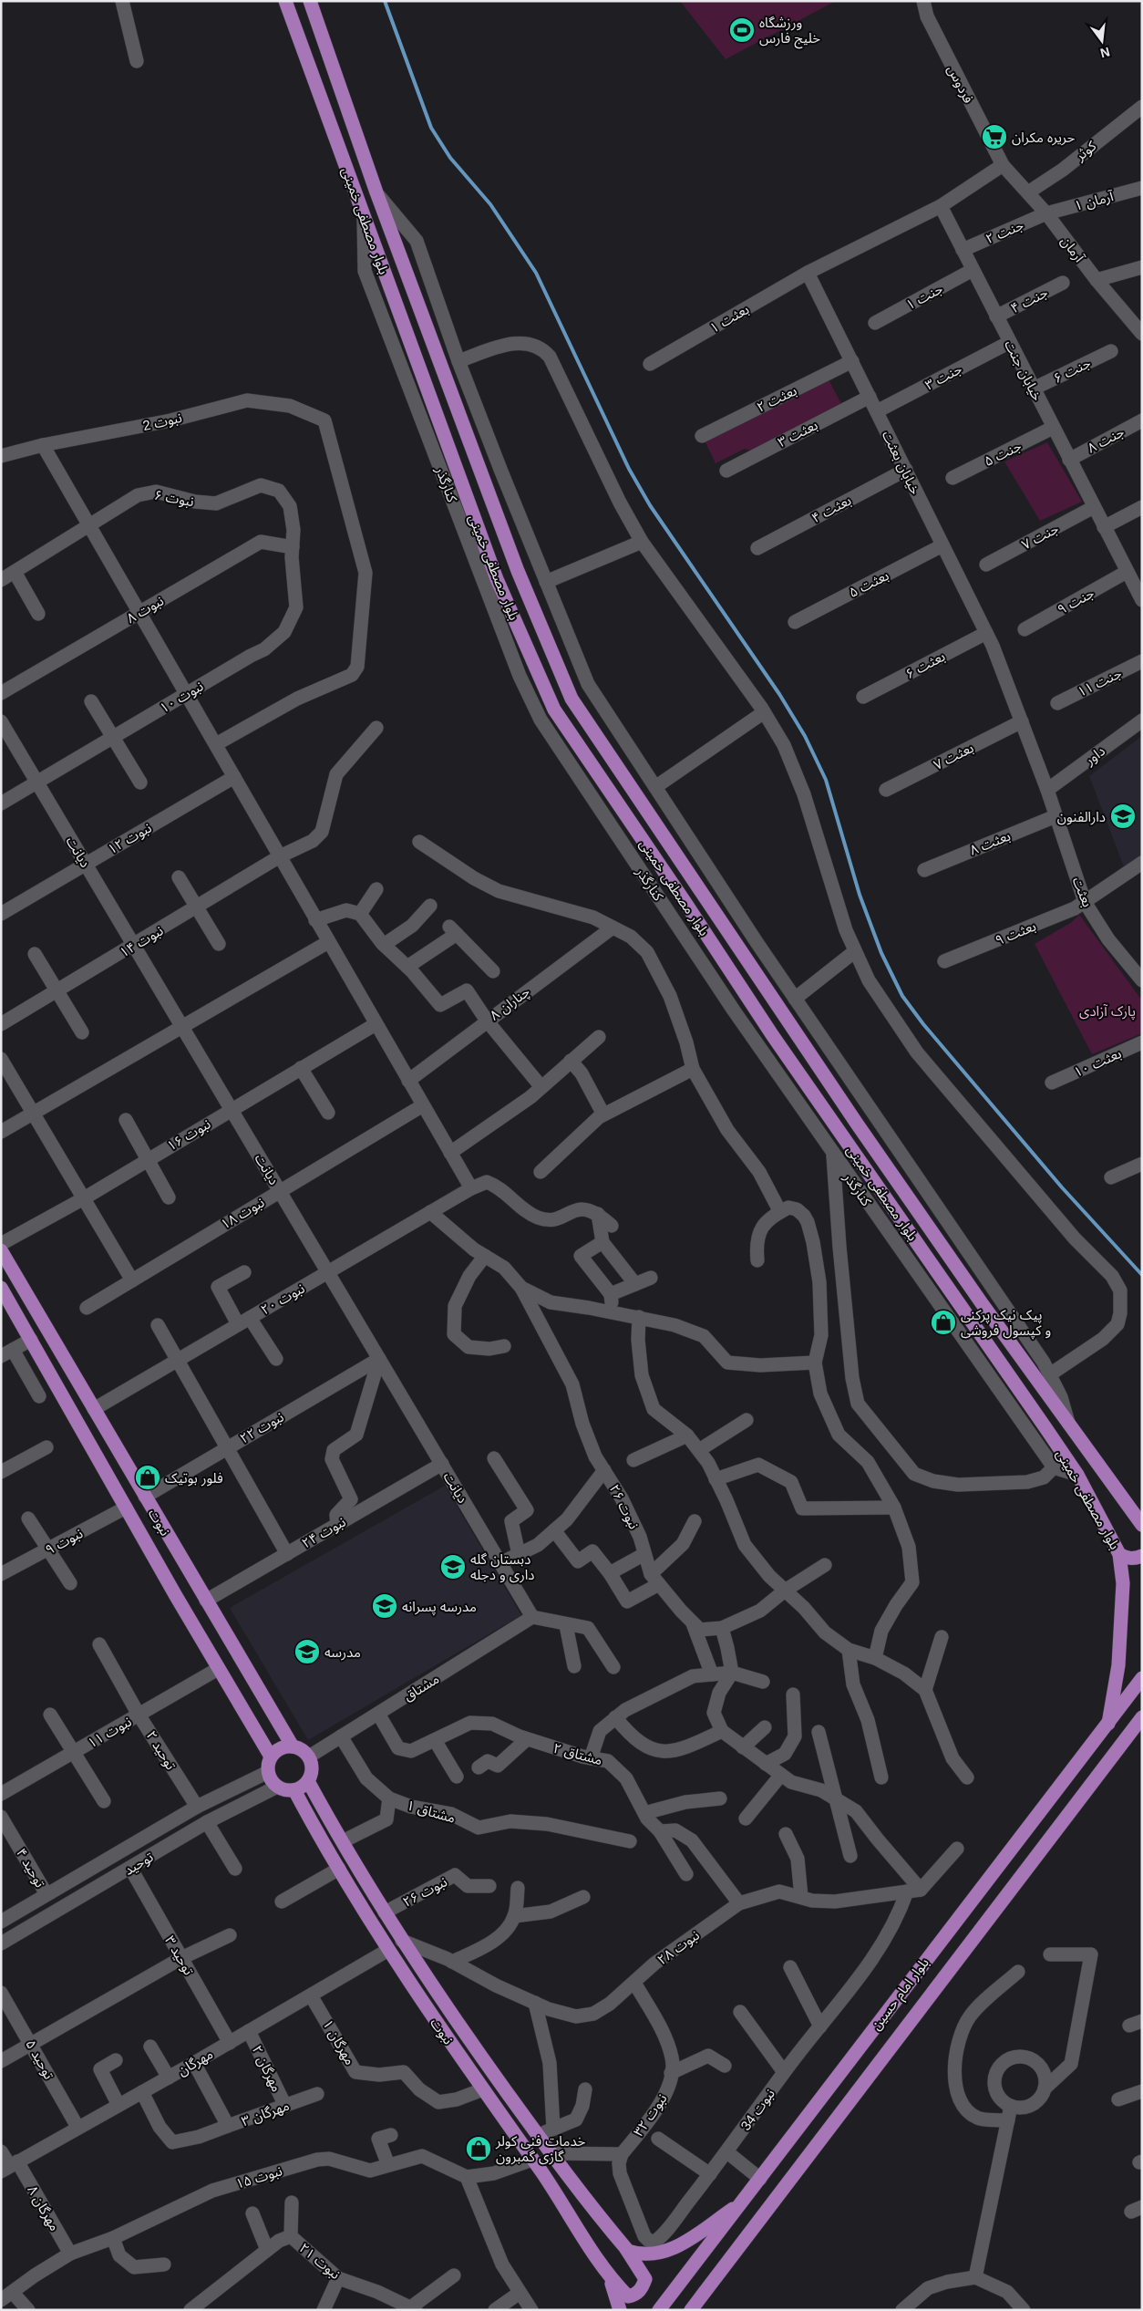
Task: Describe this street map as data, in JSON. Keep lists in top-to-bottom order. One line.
{"streets":{"main road":["بلوار مصطفی خمینی","نبوت","بلوار امام حسین"],"street":["فردوس","کوثر","آرمان ۱","جنت ۲","آرمان","جنت ۱","جنت ۴","بعثت ۱","خیابان جنت","جنت ۶","جنت ۳","بعثت ۲","نبوت 2","بعثت ۳","جنت ۸","جنت ۵","خیابان بعثت","کنارگذر","نبوت ۶","بعثت ۴","جنت ۷","بعثت ۵","جنت ۹","نبوت ۸","بعثت ۶","جنت ۱۱","نبوت ۱۰","داور","بعثت ۷","نبوت ۱۲","بعثت ۸","دیانت","بعثت","بعثت ۹","نبوت ۱۴","چناران ۸","بعثت ۱۰","نبوت ۱۶","نبوت ۱۸","نبوت ۲۰","نبوت ۲۲","نبوت ۲۶","نبوت ۲۴","نبوت ۹","مشتاق","نبوت ۱۱","توحید ۲","مشتاق ۲","مشتاق ۱","توحید","توحید ۴","نبوت ۲۸","توحید ۳","مهرگان ۱","توحید ۵","مهرگان","مهرگان ۲","نبوت 34","مهرگان ۳","نبوت ۳۲","نبوت ۱۵","مهرگان ۸","نبوت ۲۱"]},"crossings":[["فردوس","آرمان"],["کوثر","آرمان"],["آرمان ۱","جنت ۲"],["آرمان ۱","آرمان"],["بلوار مصطفی خمینی","کنارگذر"],["بلوار مصطفی خمینی","بلوار امام حسین"],["جنت ۲","آرمان"],["جنت ۲","خیابان جنت"],["جنت ۱","خیابان جنت"],["جنت ۴","خیابان جنت"],["بعثت ۱","خیابان بعثت"],["خیابان جنت","جنت ۶"],["خیابان جنت","جنت ۳"],["خیابان جنت","جنت ۸"],["خیابان جنت","جنت ۵"],["خیابان جنت","جنت ۷"],["خیابان جنت","جنت ۹"],["جنت ۳","خیابان بعثت"],["بعثت ۲","خیابان بعثت"],["بعثت ۳","خیابان بعثت"],["خیابان بعثت","بعثت ۴"],["خیابان بعثت","بعثت ۵"],["خیابان بعثت","بعثت ۶"],["خیابان بعثت","داور"],["خیابان بعثت","بعثت ۷"],["خیابان بعثت","بعثت"],["نبوت ۶","نبوت ۸"],["نبوت ۶","نبوت ۱۰"],["نبوت ۸","نبوت ۱۰"],["نبوت ۱۰","دیانت"],["داور","بعثت"],["نبوت ۱۲","دیانت"],["بعثت ۸","بعثت"],["دیانت","نبوت ۱۴"],["دیانت","نبوت ۱۶"],["دیانت","نبوت ۱۸"],["دیانت","نبوت ۲۰"],["دیانت","نبوت ۲۲"],["دیانت","نبوت ۲۴"],["دیانت","مشتاق"],["بعثت","بعثت ۹"],["نبوت ۲۰","نبوت"],["نبوت ۲۲","نبوت"],["نبوت ۲۶","نبوت"],["نبوت","نبوت ۲۴"],["نبوت","نبوت ۹"],["نبوت","مشتاق"],["نبوت","نبوت ۱۱"],["نبوت","توحید"],["نبوت","نبوت ۲۸"],["نبوت","مهرگان ۱"],["نبوت","مهرگان"],["مشتاق","مشتاق ۲"],["مشتاق","مشتاق ۱"],["مشتاق","توحید"],["نبوت ۱۱","توحید ۲"],["توحید ۲","توحید"],["توحید","توحید ۴"],["توحید","توحید ۳"],["نبوت ۲۸","نبوت 34"],["نبوت ۲۸","نبوت ۳۲"],["توحید ۳","مهرگان"],["مهرگان ۱","مهرگان"],["توحید ۵","مهرگان"],["مهرگان","مهرگان ۲"],["مهرگان","مهرگان ۳"],["مهرگان","مهرگان ۸"],["مهرگان ۲","مهرگان ۳"],["نبوت 34","نبوت ۳۲"],["نبوت ۱۵","مهرگان ۸"]],"parks":["پارک آزادی"],"places":{"sports":["ورزشگاه خلیج فارس"],"supermarket":["حریره مکران"],"school or university":["دارالفنون","دبستان گله داری و دجله","مدرسه پسرانه","مدرسه"],"shop":["پیک نیک پرکنی و کپسول فروشی","فلور بوتیک","خدمات فنی کولر گازی گمبرون"]},"north":"bottom"}
